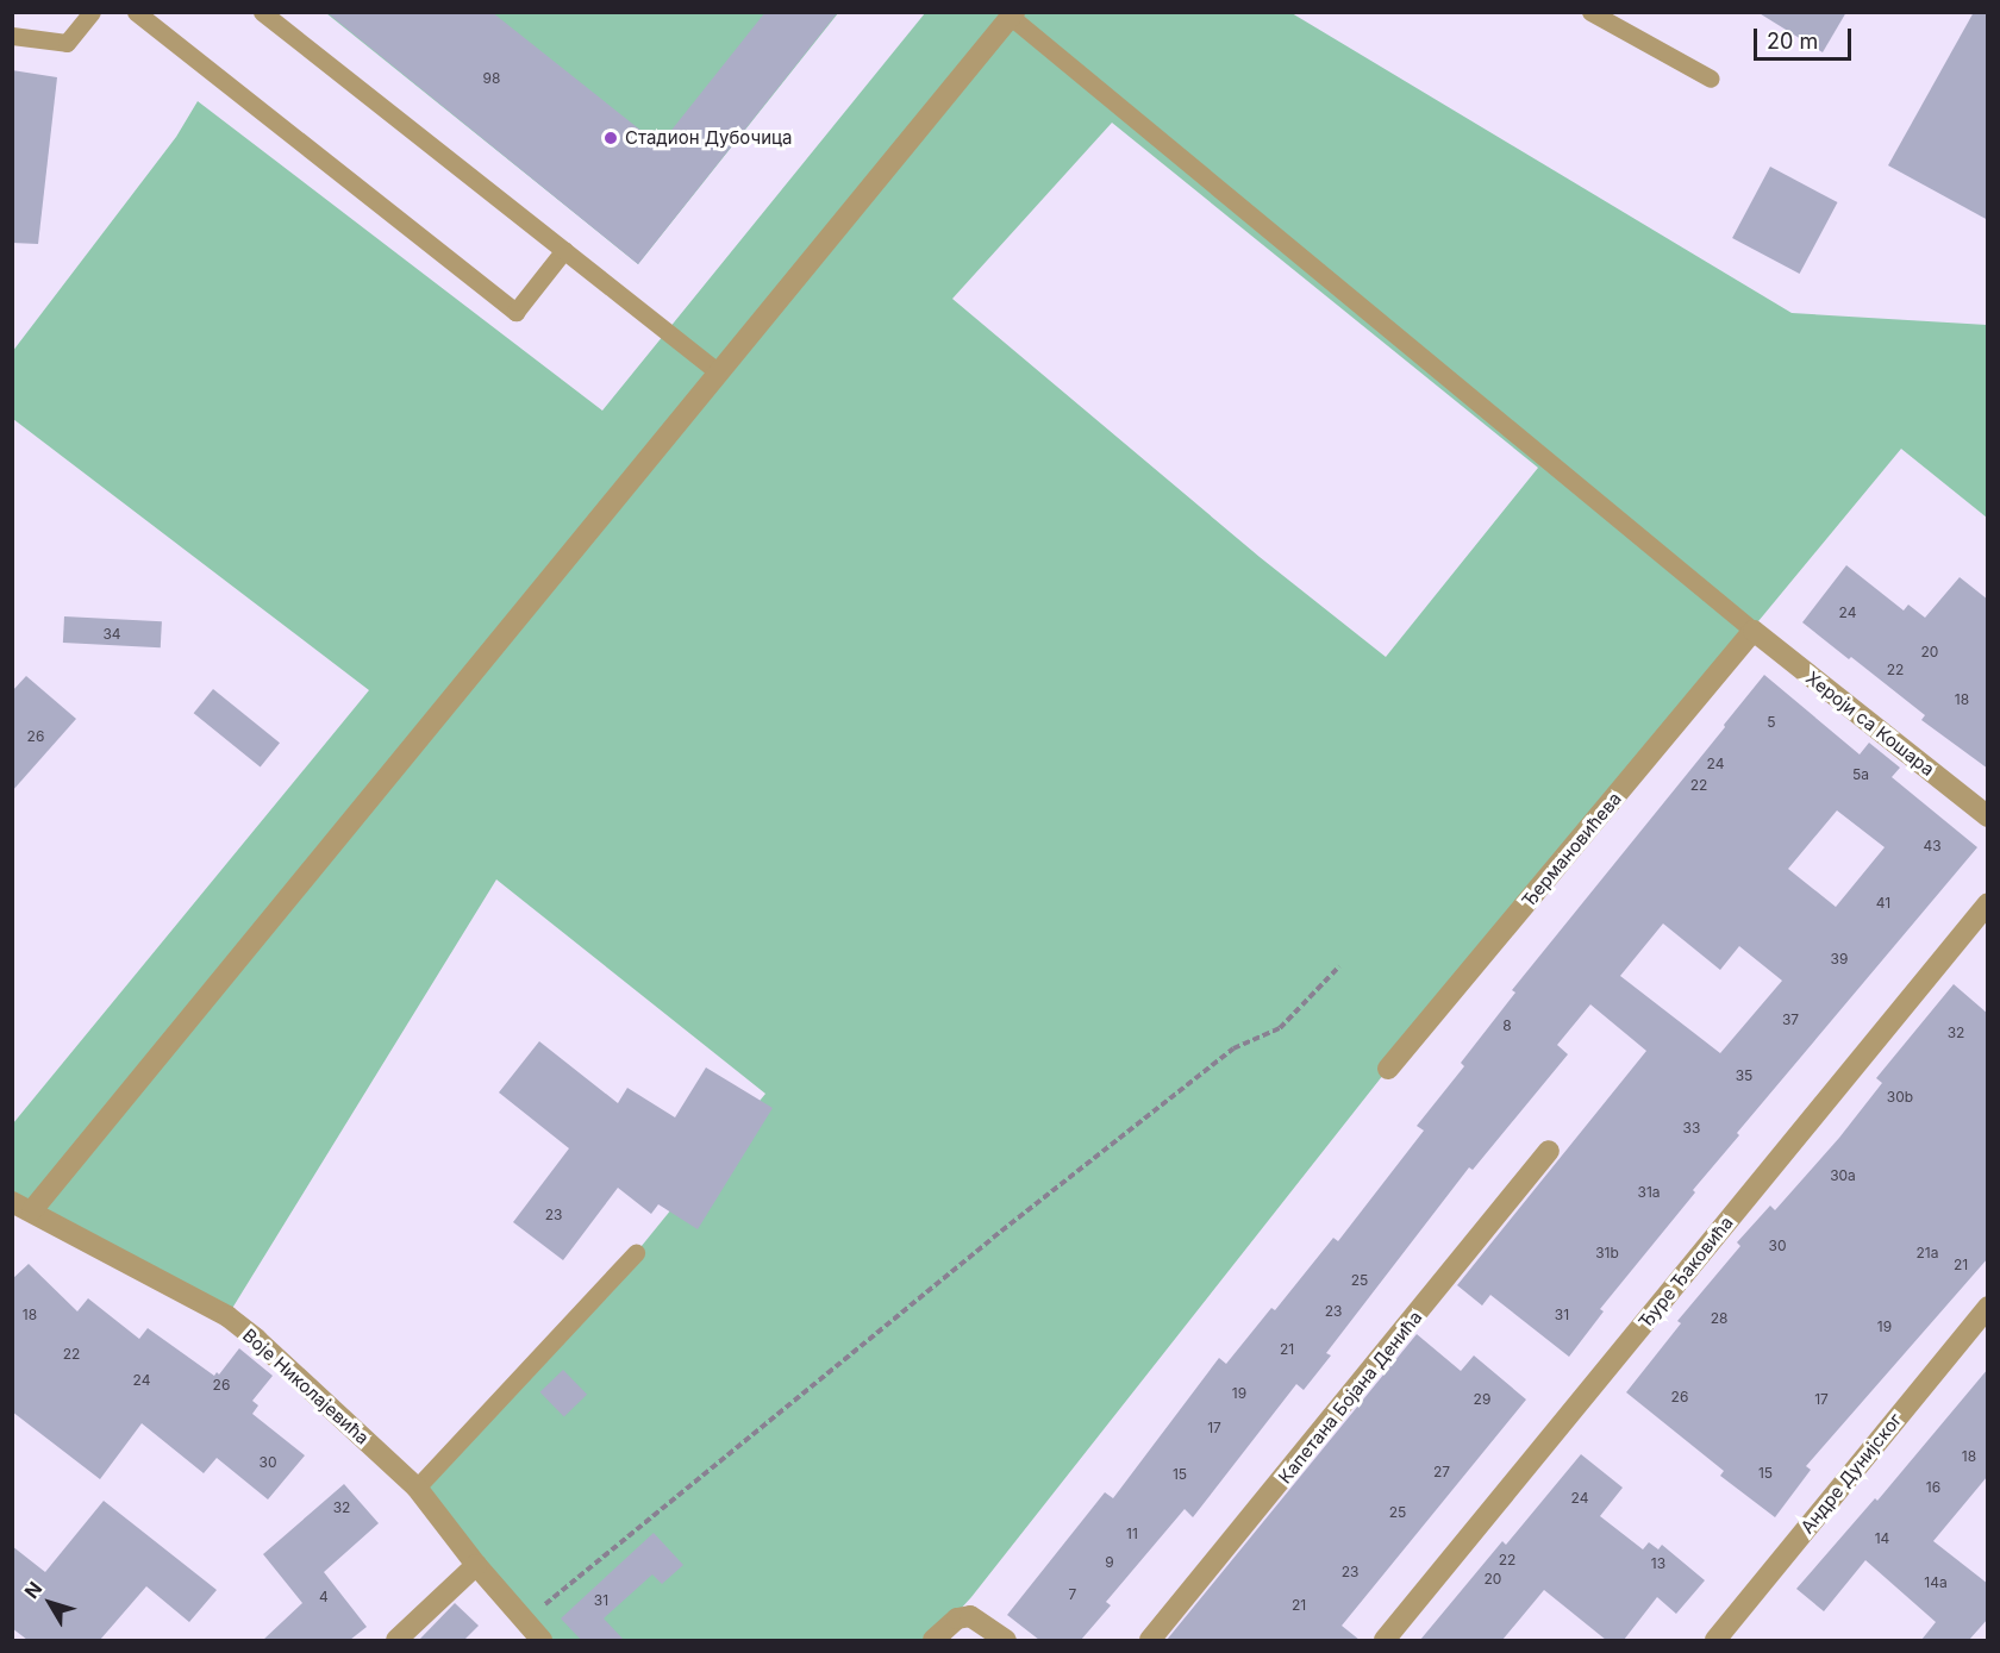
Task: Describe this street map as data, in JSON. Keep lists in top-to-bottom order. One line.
{"streets":{"street":["Хероји са Кошара","Ђермановићева","Ђуре Ђаковића","Воје Николајевића","Капетана Бојана Денића","Андре Дунијског"]},"crossings":[["Хероји са Кошара","Ђермановићева"]],"places":["Стадион Дубочица"],"house_numbers":["98","24","34","20","22","18","5","26","24","5a","22","43","41","39","37","8","32","35","30b","33","30a","31a","23","30","31b","21a","21","25","23","18","31","28","19","21","22","24","26","19","26","29","17","17","18","30","27","15","15","16","24","32","25","11","14","22","9","13","23","20","14a","7","4","31","21"],"scale_bar":"20 m","north":"top left"}
